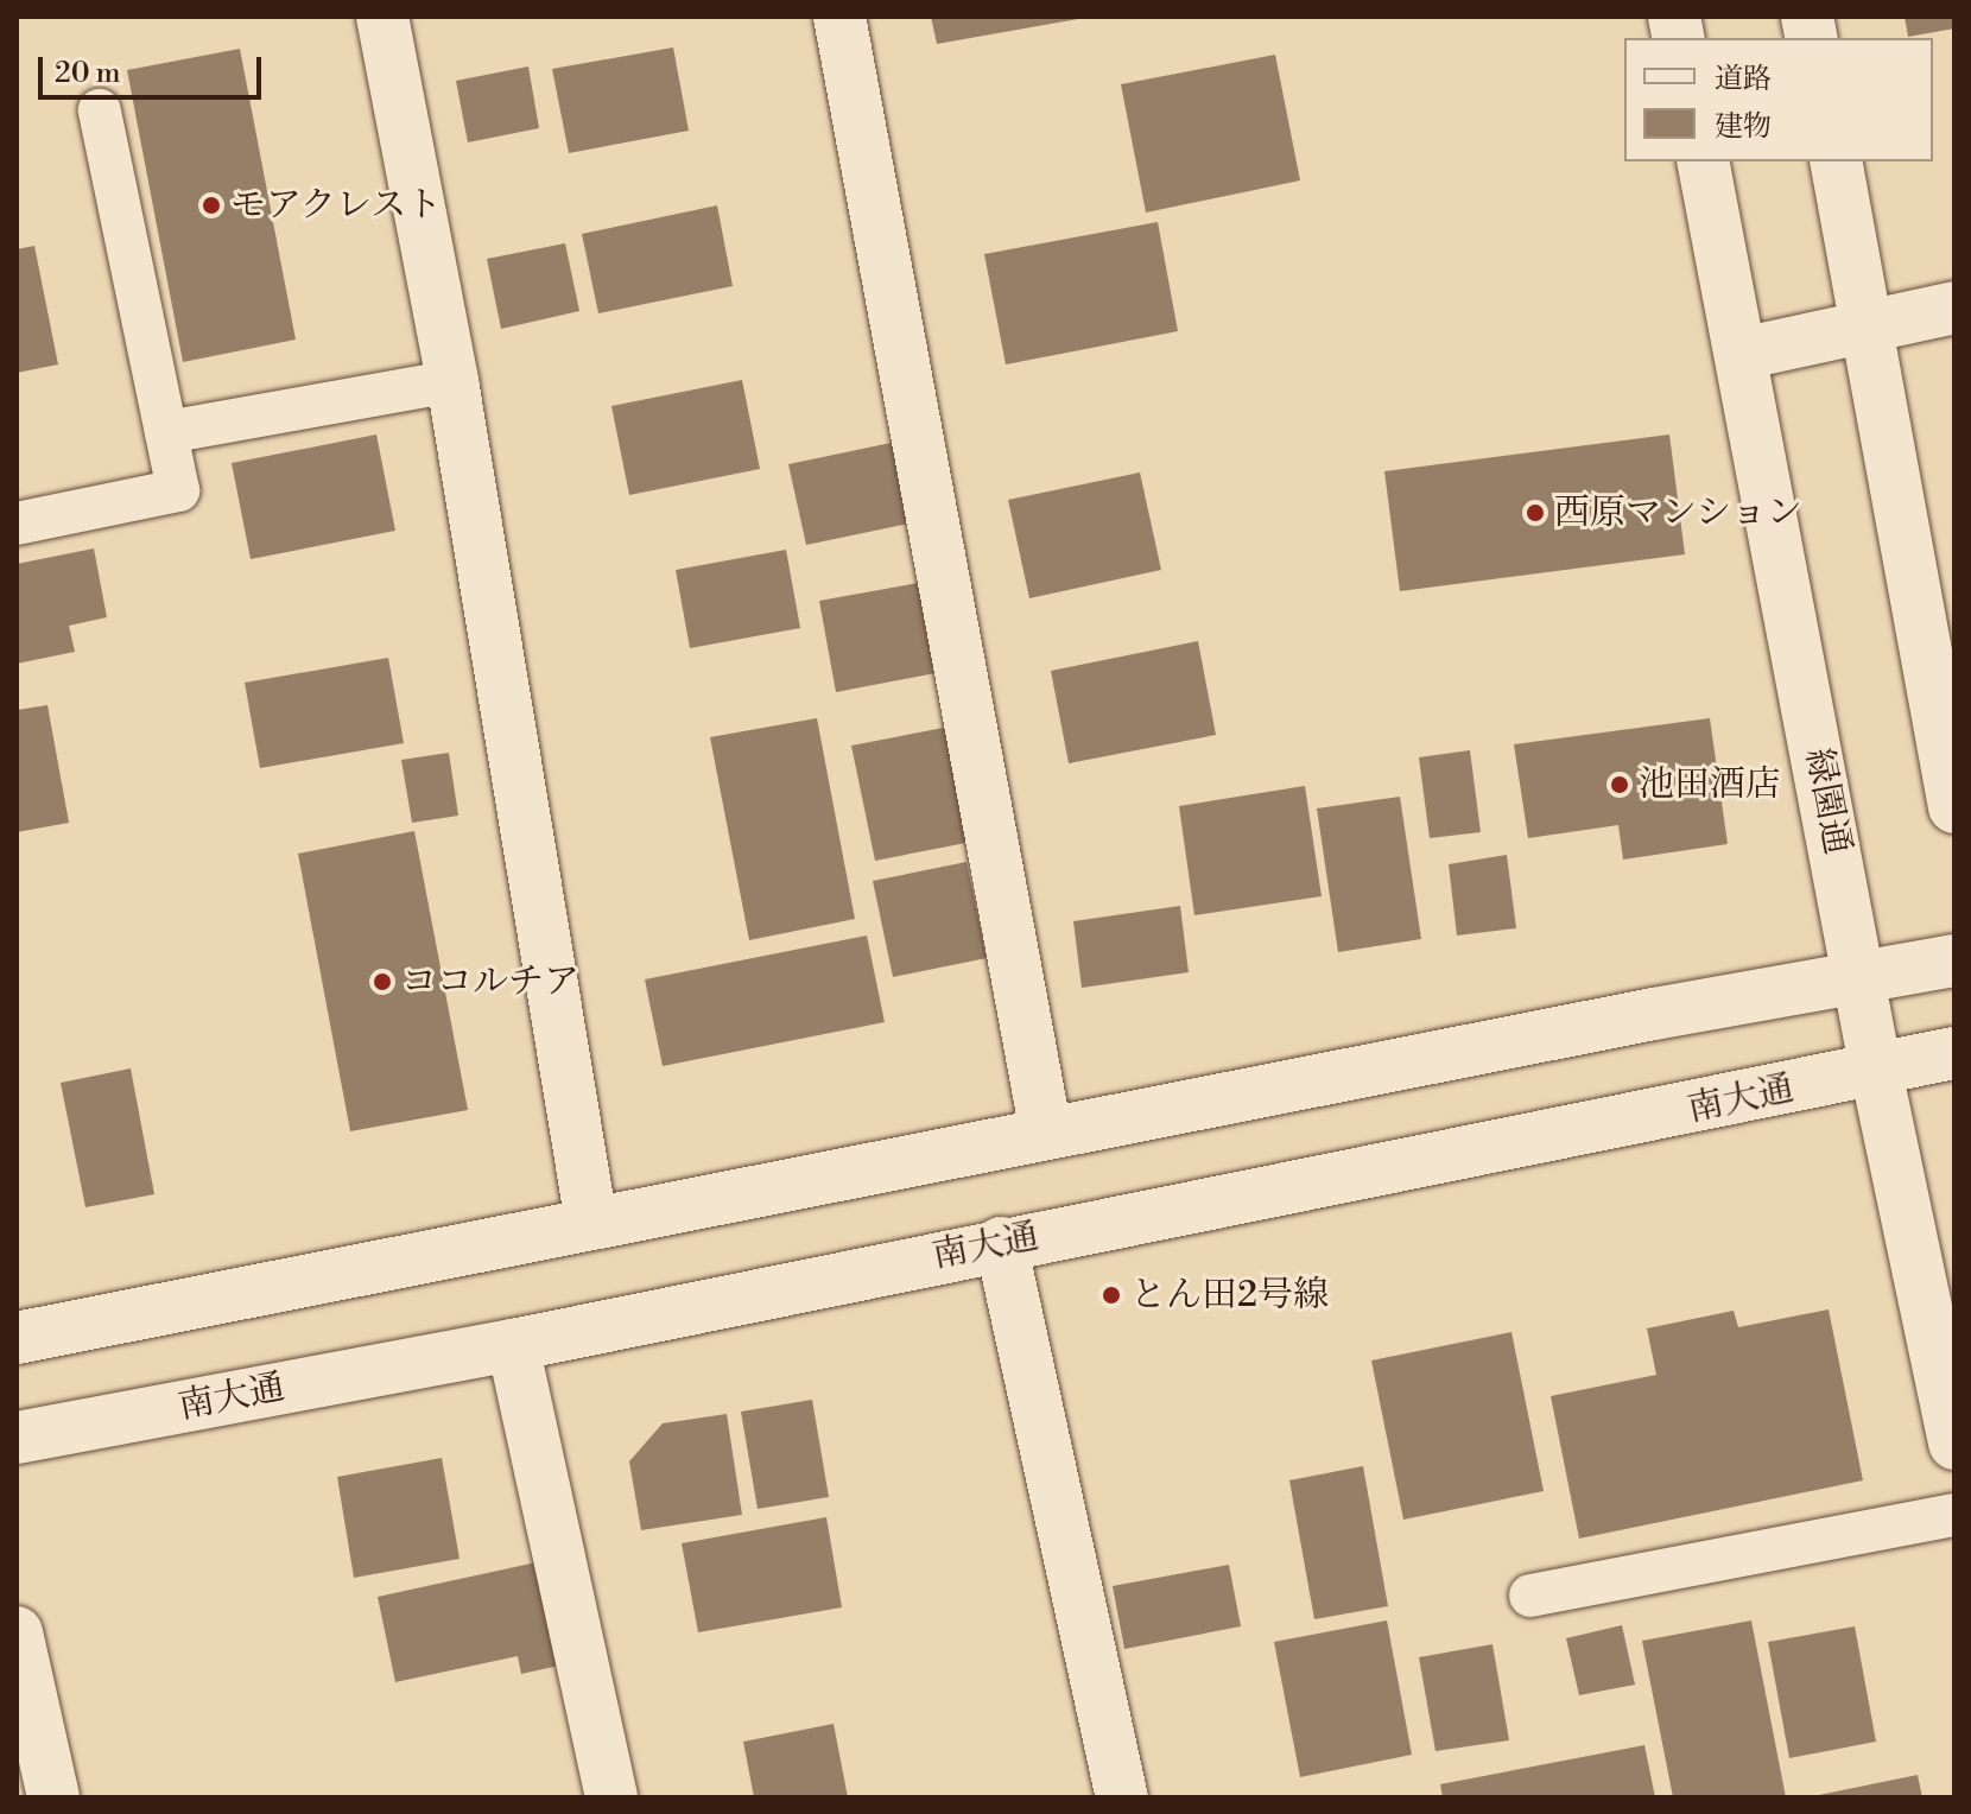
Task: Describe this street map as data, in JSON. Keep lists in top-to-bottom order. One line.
{"streets":{"street":["緑園通","南大通"]},"crossings":[["緑園通","南大通"]],"places":["モアクレスト","西原マンション","池田酒店","ココルチア","とん田2号線"],"legend":["道路","建物"],"scale_bar":"20 m"}
